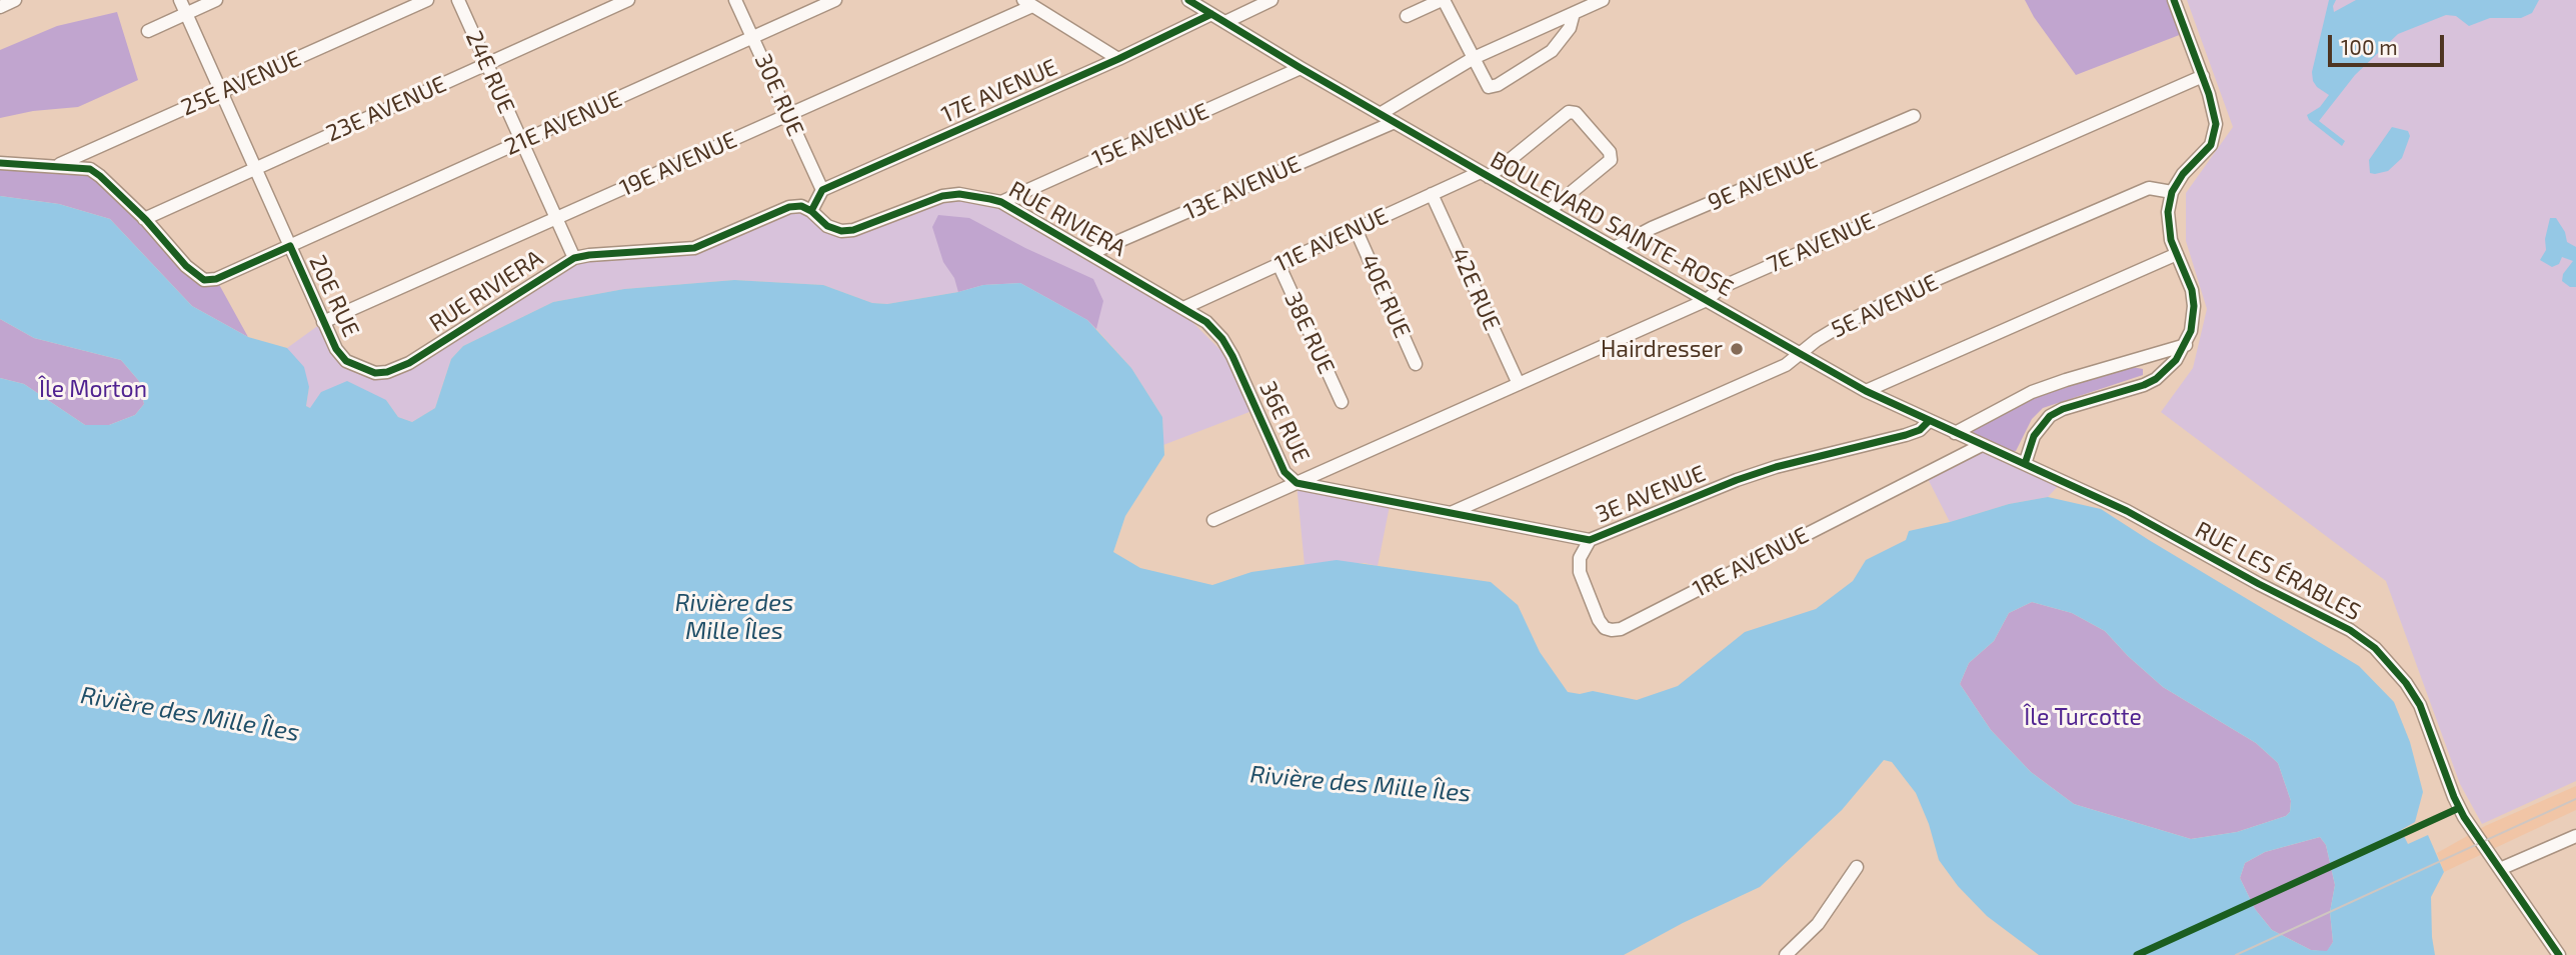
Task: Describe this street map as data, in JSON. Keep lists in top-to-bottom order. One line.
{"streets":{"street":["24E RUE","25E AVENUE","17E AVENUE","30E RUE","23E AVENUE","21E AVENUE","15E AVENUE","19E AVENUE","9E AVENUE","13E AVENUE","RUE RIVIERA","BOULEVARD SAINTE-ROSE","11E AVENUE","7E AVENUE","42E RUE","20E RUE","40E RUE","5E AVENUE","38E RUE","36E RUE","3E AVENUE","1RE AVENUE","RUE LES ÉRABLES"]},"crossings":[["24E RUE","23E AVENUE"],["24E RUE","21E AVENUE"],["24E RUE","19E AVENUE"],["24E RUE","RUE RIVIERA"],["25E AVENUE","20E RUE"],["17E AVENUE","30E RUE"],["17E AVENUE","BOULEVARD SAINTE-ROSE"],["30E RUE","21E AVENUE"],["30E RUE","19E AVENUE"],["23E AVENUE","20E RUE"],["21E AVENUE","20E RUE"],["15E AVENUE","RUE RIVIERA"],["15E AVENUE","BOULEVARD SAINTE-ROSE"],["19E AVENUE","20E RUE"],["9E AVENUE","BOULEVARD SAINTE-ROSE"],["13E AVENUE","RUE RIVIERA"],["13E AVENUE","BOULEVARD SAINTE-ROSE"],["RUE RIVIERA","11E AVENUE"],["RUE RIVIERA","20E RUE"],["RUE RIVIERA","36E RUE"],["BOULEVARD SAINTE-ROSE","11E AVENUE"],["BOULEVARD SAINTE-ROSE","7E AVENUE"],["BOULEVARD SAINTE-ROSE","5E AVENUE"],["BOULEVARD SAINTE-ROSE","3E AVENUE"],["BOULEVARD SAINTE-ROSE","1RE AVENUE"],["BOULEVARD SAINTE-ROSE","RUE LES ÉRABLES"],["11E AVENUE","42E RUE"],["11E AVENUE","40E RUE"],["11E AVENUE","38E RUE"],["7E AVENUE","42E RUE"],["7E AVENUE","36E RUE"],["7E AVENUE","3E AVENUE"],["5E AVENUE","3E AVENUE"],["36E RUE","3E AVENUE"],["3E AVENUE","1RE AVENUE"]],"water":["Rivière des Mille Îles"],"parks":["Île Morton","Île Turcotte"],"places":["Hairdresser"],"scale_bar":"100 m"}
